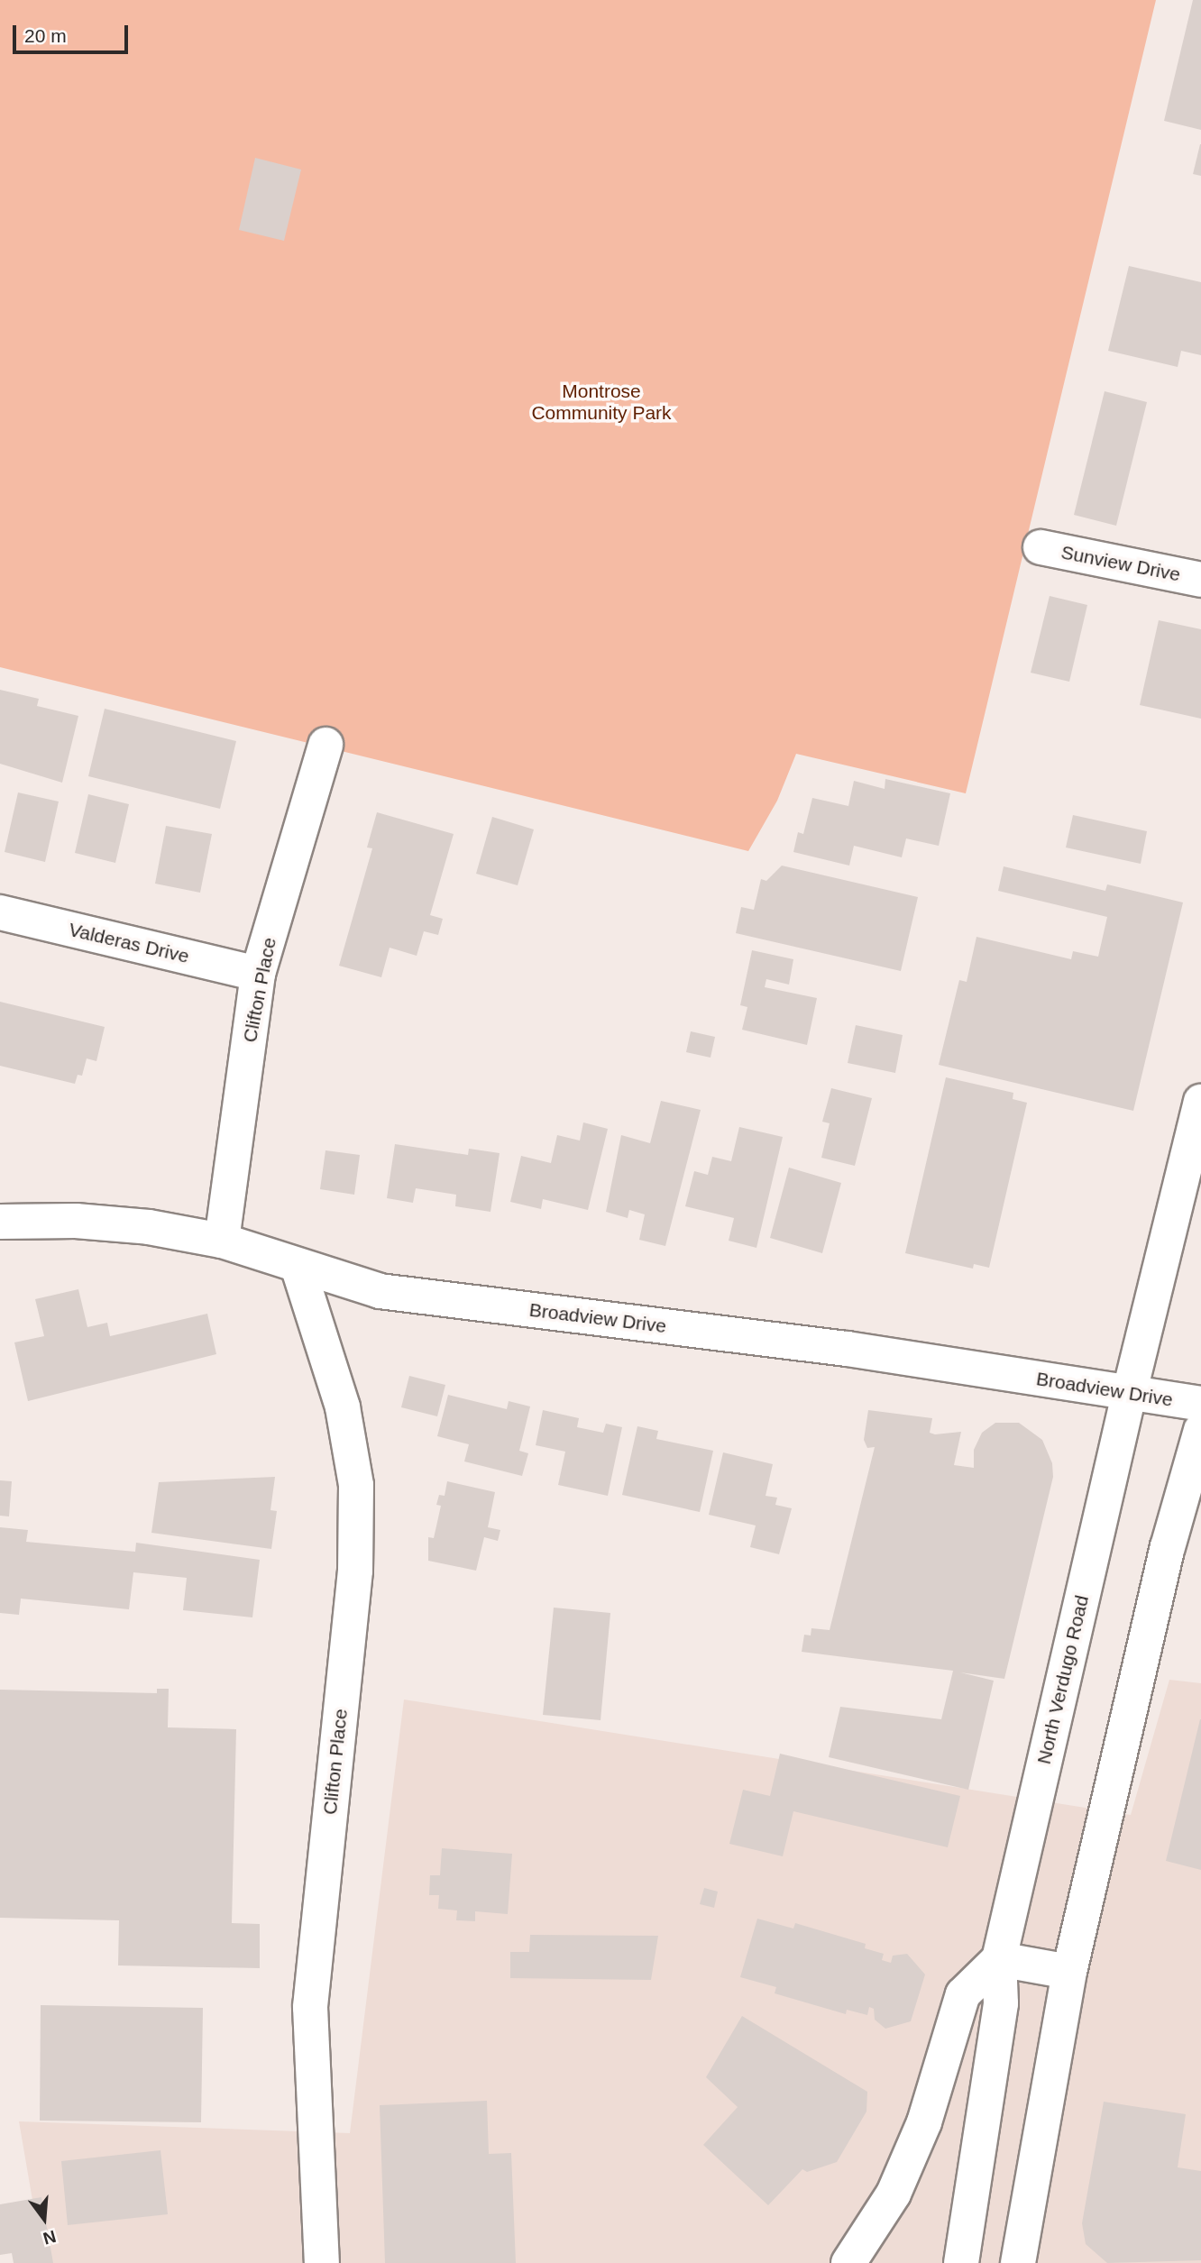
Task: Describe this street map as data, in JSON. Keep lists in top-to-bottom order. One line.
{"streets":{"street":["Sunview Drive","Valderas Drive","Clifton Place","Broadview Drive","North Verdugo Road"]},"crossings":[["Valderas Drive","Clifton Place"],["Clifton Place","Broadview Drive"],["Broadview Drive","North Verdugo Road"]],"parks":["Montrose Community Park"],"scale_bar":"20 m","north":"bottom"}
